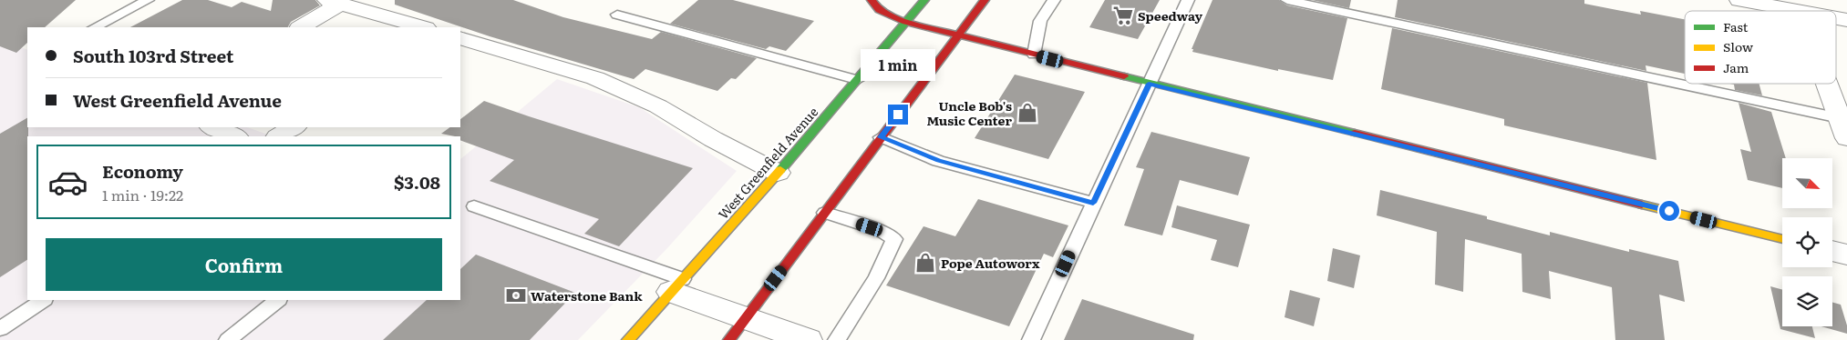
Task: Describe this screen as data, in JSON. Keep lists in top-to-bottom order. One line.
{"streets":{"main road":["West Greenfield Avenue"]},"places":{"supermarket":["Speedway"],"shop":["Uncle Bob's Music Center","Pope Autoworx"],"bank":["Waterstone Bank"]},"legend":["Fast","Slow","Jam"],"north":"bottom right","page":{"banner":["South 103rd Street","West Greenfield Avenue"],"bubble":"1 min","list":[{"name":"Economy","note":"1 min · 19:22","value":"$3.08"}],"buttons":"Confirm"}}
